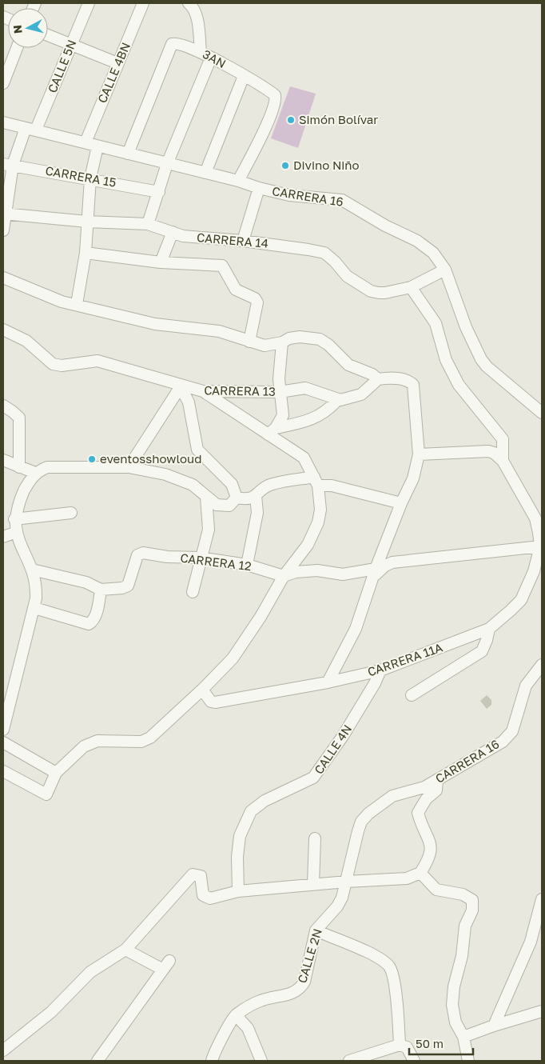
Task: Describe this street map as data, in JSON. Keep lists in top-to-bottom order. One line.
{"streets":{"street":["3AN","CALLE 5N","CALLE 4BN","CARRERA 15","CARRERA 16","CARRERA 14","CARRERA 13","CARRERA 12","CARRERA 11A","CALLE 4N","CALLE 2N"]},"crossings":[["3AN","CARRERA 16"],["CALLE 5N","CARRERA 15"],["CALLE 5N","CARRERA 16"],["CALLE 5N","CARRERA 14"],["CALLE 4BN","CARRERA 16"],["CARRERA 16","CARRERA 14"],["CARRERA 16","CALLE 2N"],["CARRERA 11A","CALLE 4N"]],"places":["Simón Bolívar","Divino Niño","eventosshowloud"],"scale_bar":"50 m","north":"left"}
